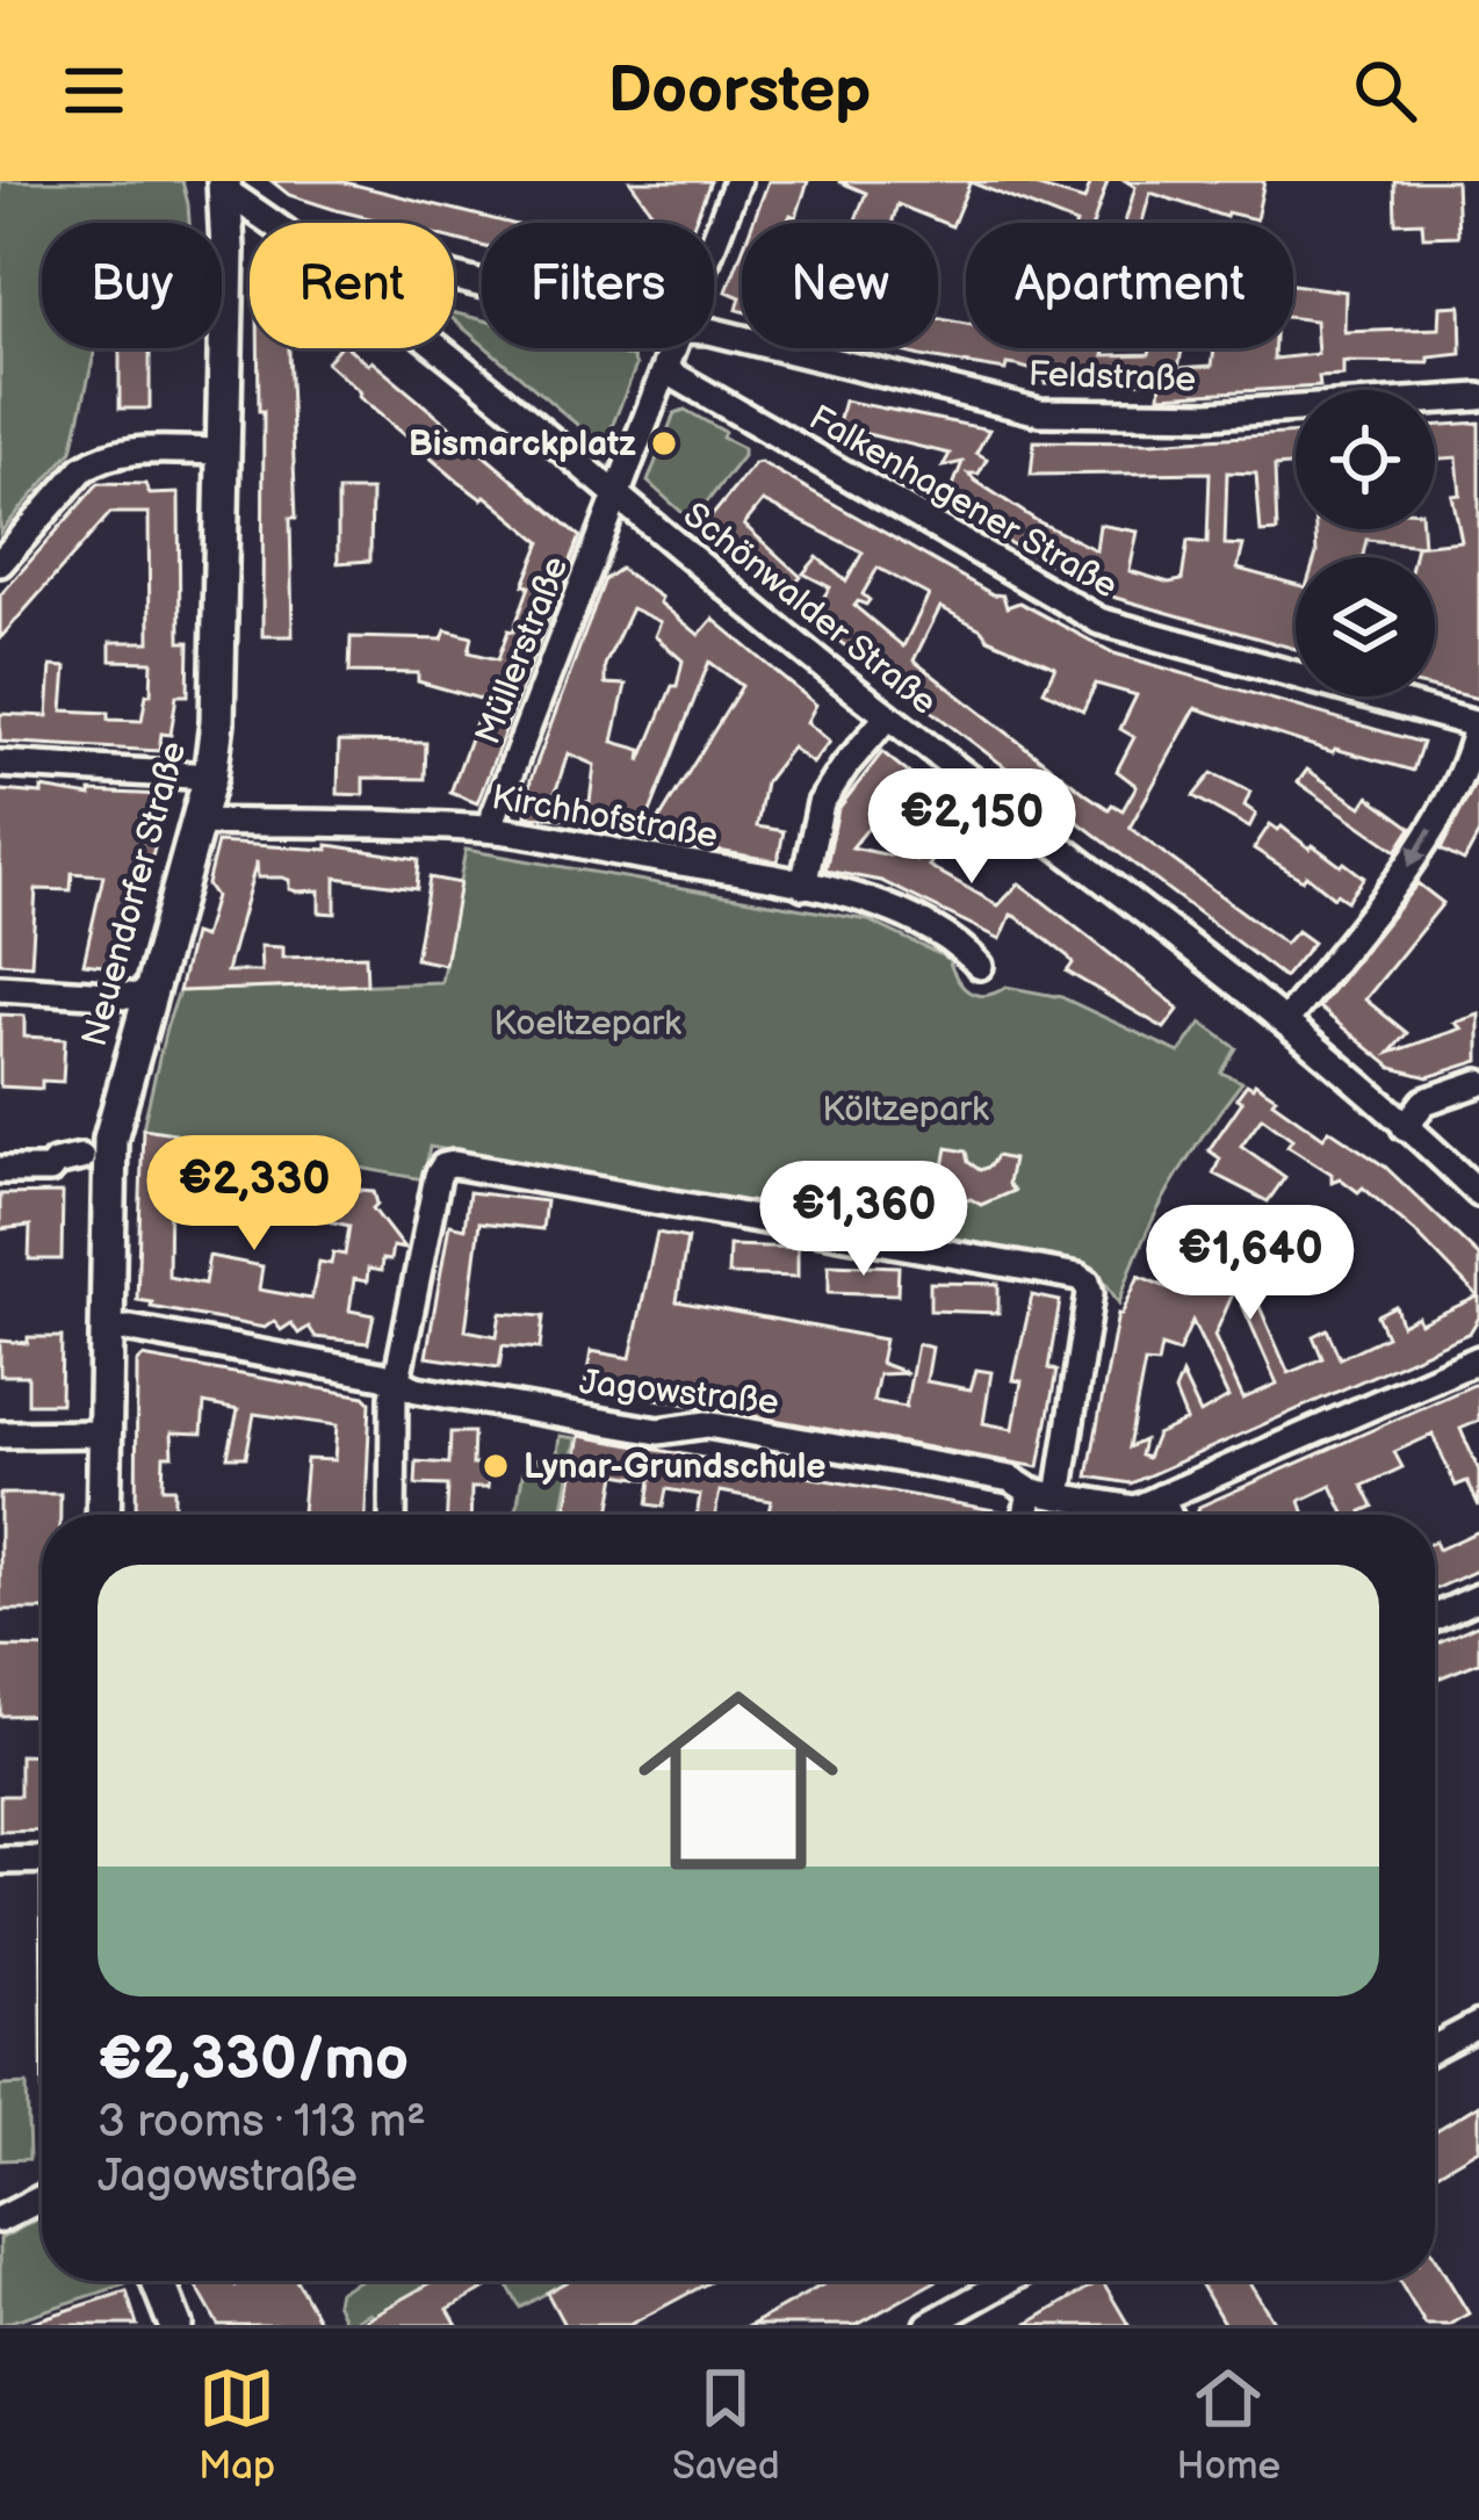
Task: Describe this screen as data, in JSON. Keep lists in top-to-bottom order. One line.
{"streets":{"main road":["Neuendorfer Straße"],"street":["Feldstraße","Falkenhagener Straße","Schönwalder Straße","Müllerstraße","Kirchhofstraße","Jagowstraße"]},"crossings":[["Schönwalder Straße","Müllerstraße"],["Schönwalder Straße","Neuendorfer Straße"],["Müllerstraße","Kirchhofstraße"],["Kirchhofstraße","Neuendorfer Straße"],["Neuendorfer Straße","Jagowstraße"]],"parks":["Koeltzepark","Költzepark"],"places":["Bismarckplatz","Lynar-Grundschule"],"page":{"header":"Doorstep","chip":["Buy","Rent","Filters","New","Apartment"],"price":["€2,150","€2,330","€1,360","€1,640"],"list":[{"name":"€2,330/mo","note":"3 rooms · 113 m² · Jagowstraße"}],"tabs":["Map","Saved","Home"]}}
